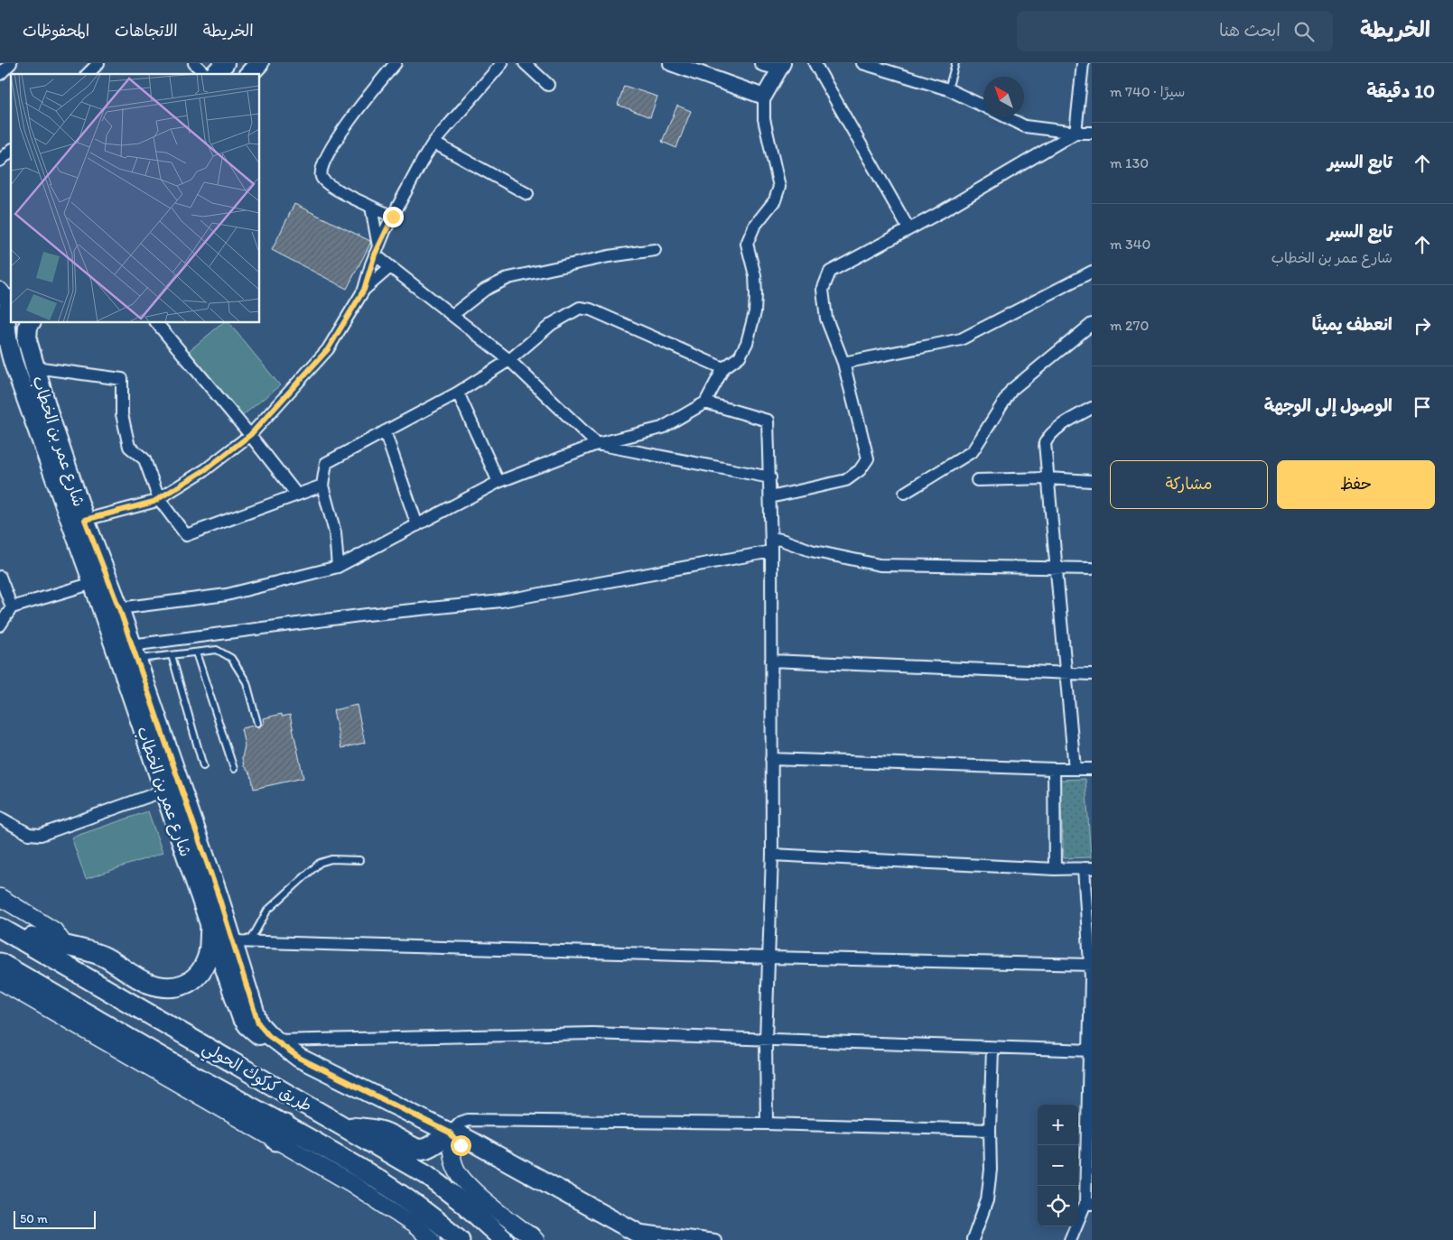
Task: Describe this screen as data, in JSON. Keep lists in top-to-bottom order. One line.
{"streets":{"highway":["طريق كركوك الحولي"],"main road":["شارع عمر بن الخطاب"]},"scale_bar":"50 m","north":"top left","page":{"header":"الخريطة","search":"ابحث هنا","nav":["الخريطة","الاتجاهات","المحفوظات"],"heading":["10 دقيقة","سيرًا · 740 m"],"list":[["تابع السير","130 m"],["تابع السير","شارع عمر بن الخطاب","340 m"],["انعطف يمينًا","270 m"],"الوصول إلى الوجهة"],"buttons":["حفظ","مشاركة"],"map_buttons":["+","−"],"scale":"50 m"}}
